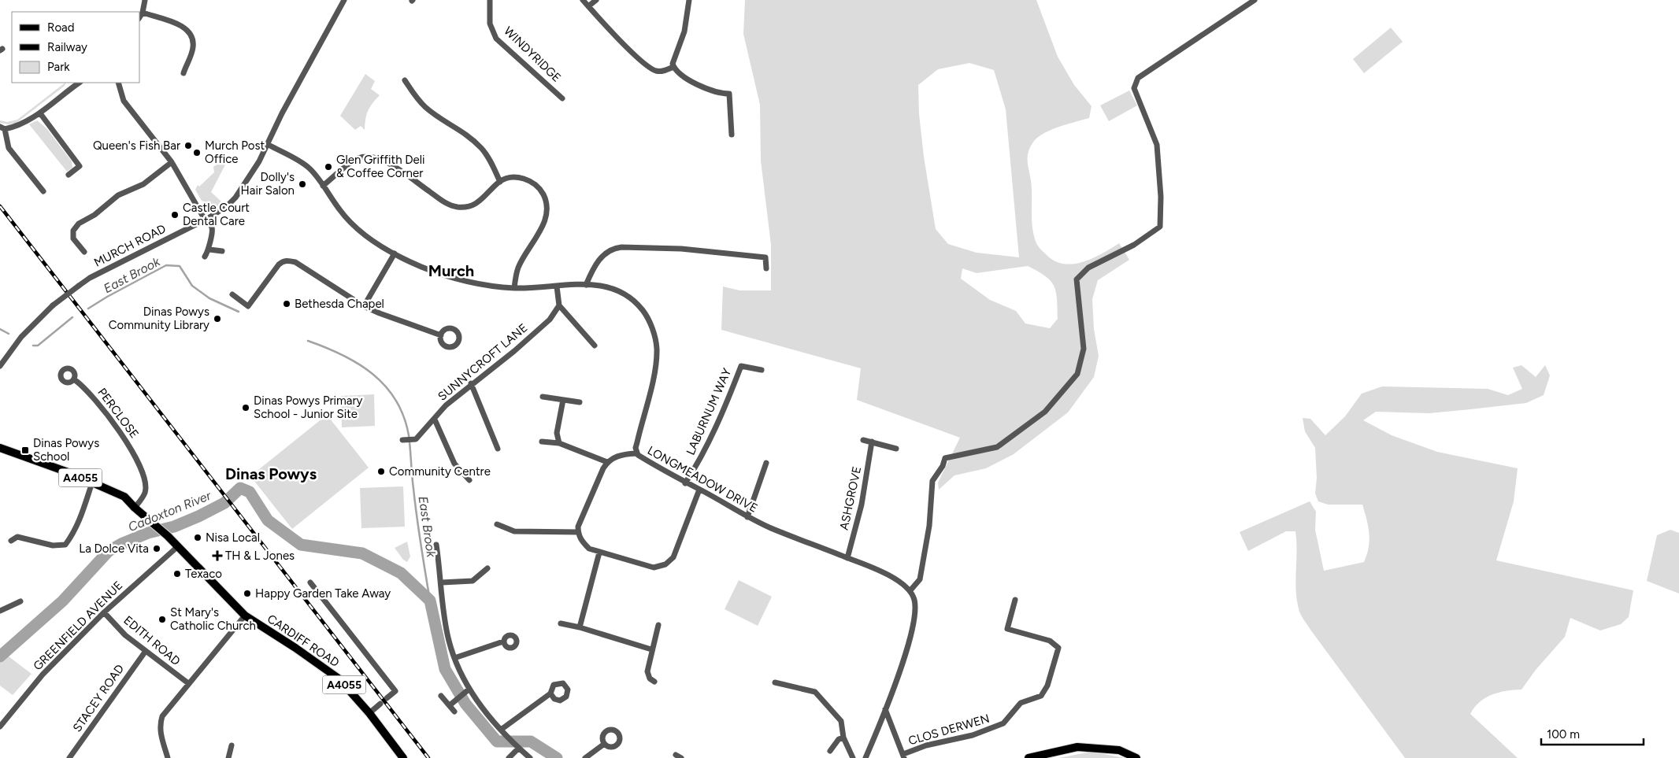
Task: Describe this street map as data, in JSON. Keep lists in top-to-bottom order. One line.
{"streets":{"main road":["A4055","CARDIFF ROAD"],"street":["WINDYRIDGE","MURCH ROAD","SUNNYCROFT LANE","LABURNUM WAY","PERCLOSE","LONGMEADOW DRIVE","ASHGROVE","GREENFIELD AVENUE","EDITH ROAD","STACEY ROAD","CLOS DERWEN"]},"crossings":[["MURCH ROAD","LONGMEADOW DRIVE"],["LABURNUM WAY","LONGMEADOW DRIVE"],["PERCLOSE","CARDIFF ROAD"],["LONGMEADOW DRIVE","ASHGROVE"],["GREENFIELD AVENUE","EDITH ROAD"],["GREENFIELD AVENUE","CARDIFF ROAD"],["EDITH ROAD","STACEY ROAD"]],"districts":["Murch","Dinas Powys"],"water":["East Brook","Cadoxton River"],"places":{"other":["Queen's Fish Bar","Murch Post Office","Glen Griffith Deli & Coffee Corner","Dolly's Hair Salon","Castle Court Dental Care","Bethesda Chapel","Dinas Powys Community Library","Dinas Powys Primary School - Junior Site","Community Centre","Nisa Local","La Dolce Vita","Texaco","Happy Garden Take Away","St Mary's Catholic Church"],"transit":["Dinas Powys School"],"health":["TH & L Jones"]},"legend":["Road","Railway","Park"],"scale_bar":"100 m"}
